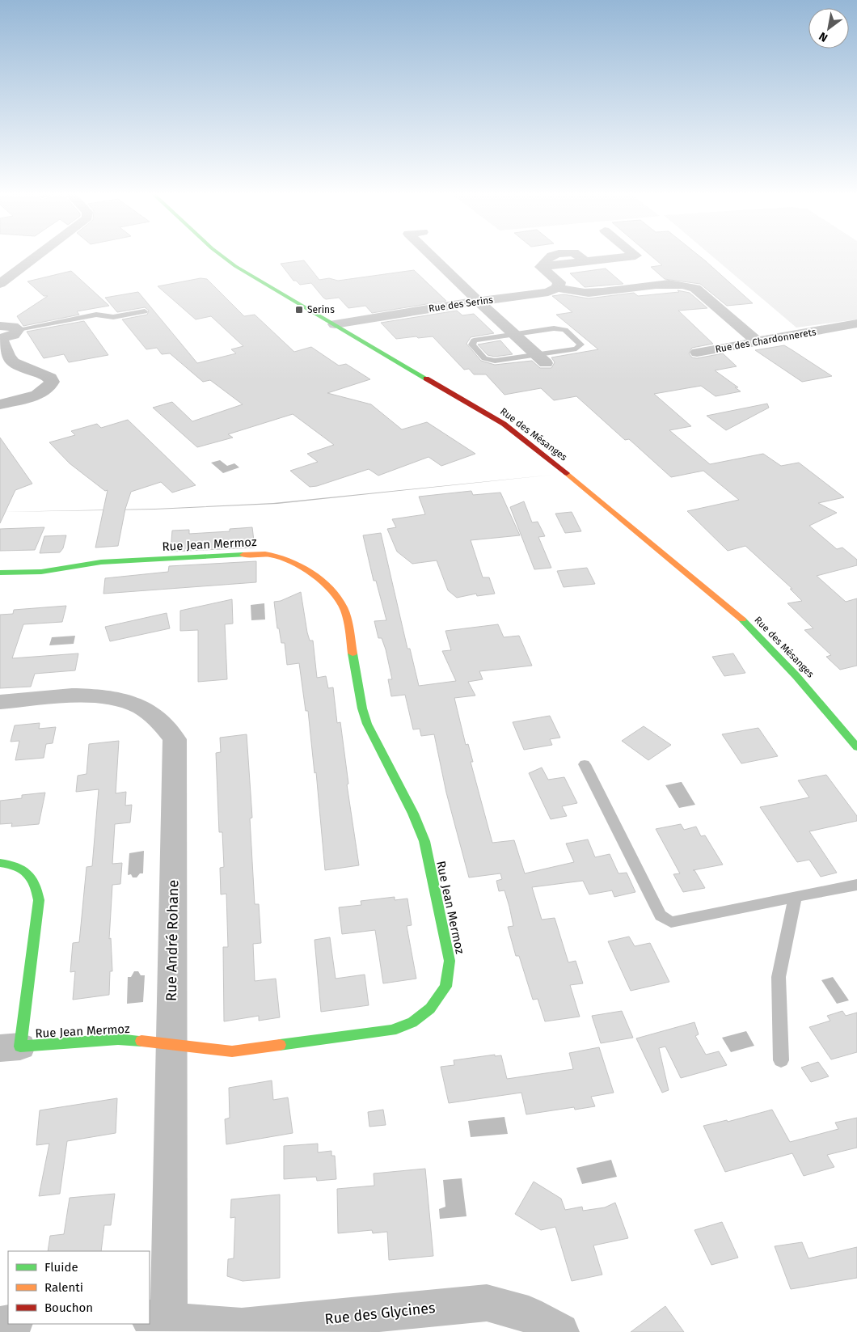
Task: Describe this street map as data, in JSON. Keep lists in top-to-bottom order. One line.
{"streets":{"main road":["Rue des Mésanges","Rue Jean Mermoz"],"street":["Rue des Serins","Rue des Chardonnerets","Rue André Rohane","Rue des Glycines"]},"crossings":[["Rue des Serins","Rue des Mésanges"],["Rue Jean Mermoz","Rue André Rohane"],["Rue André Rohane","Rue des Glycines"]],"places":{"transit":["Serins"]},"legend":["Fluide","Ralenti","Bouchon"],"north":"bottom left"}
